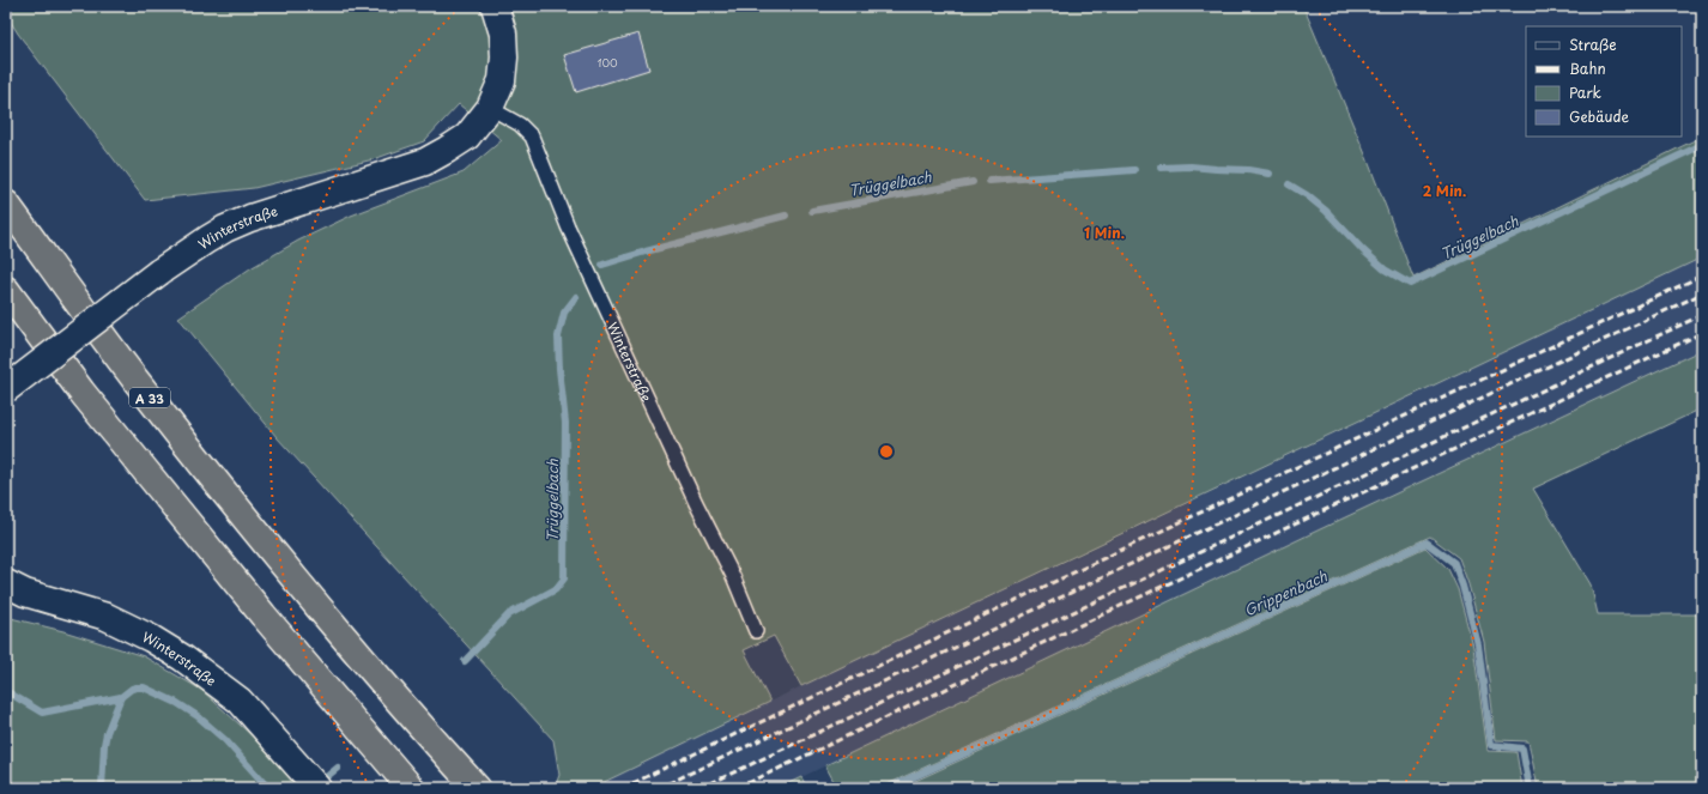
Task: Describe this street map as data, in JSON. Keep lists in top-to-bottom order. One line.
{"streets":{"highway":["A 33"],"street":["Winterstraße"]},"water":["Trüggelbach","Grippenbach"],"house_numbers":["100"],"legend":["Straße","Bahn","Park","Gebäude"],"rings":["2 Min.","1 Min."]}
